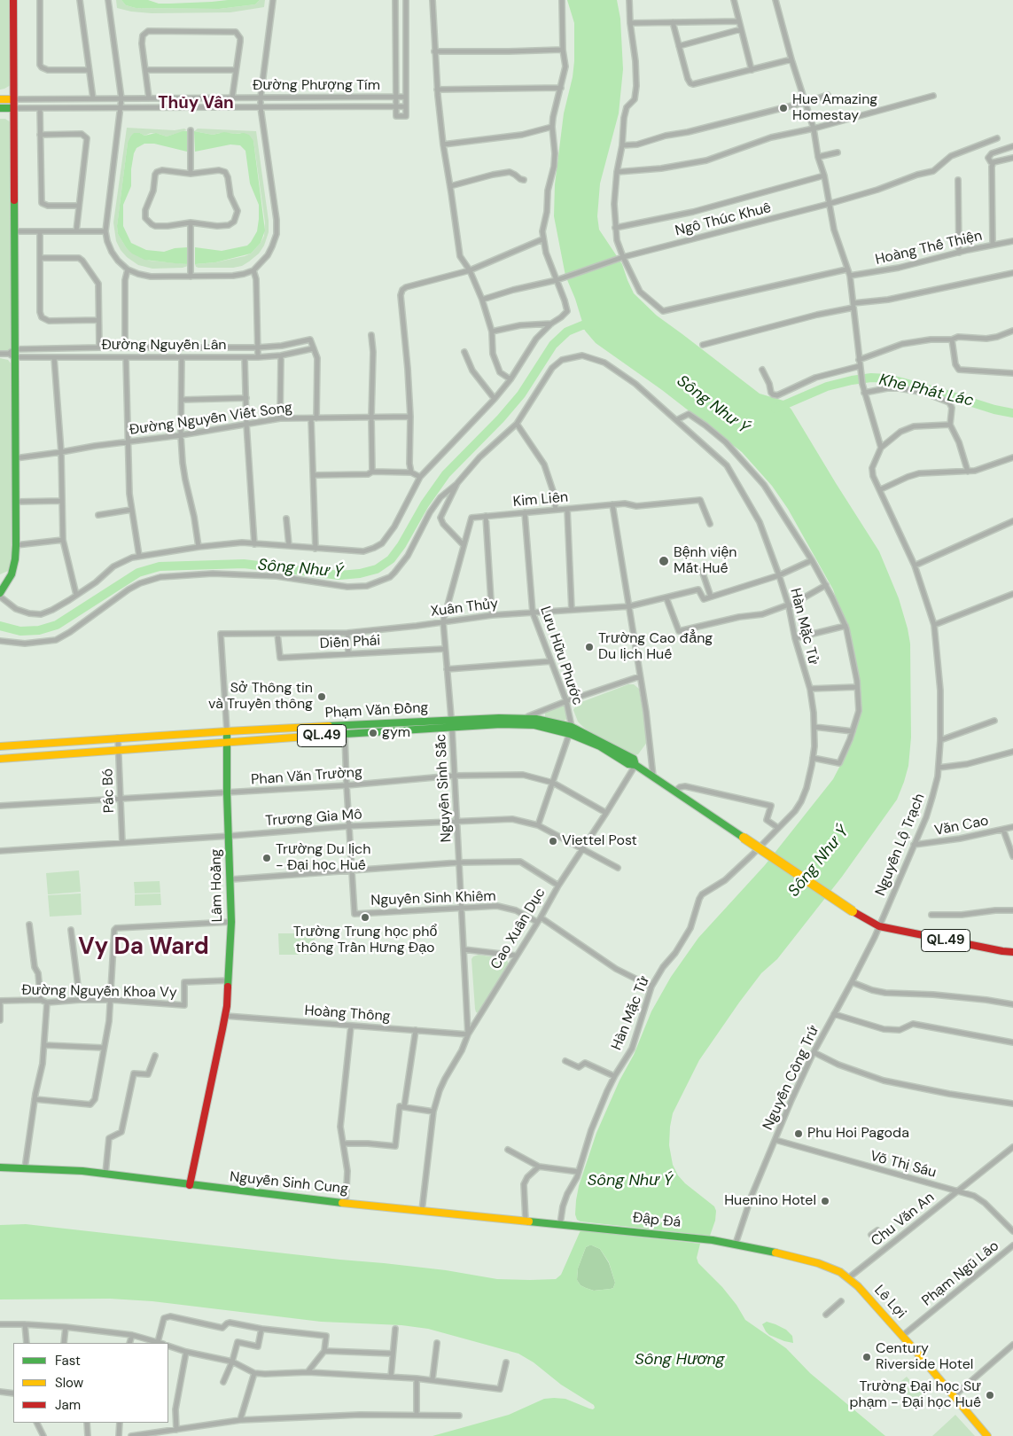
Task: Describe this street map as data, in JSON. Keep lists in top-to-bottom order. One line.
{"streets":{"main road":["Phạm Văn Đồng","QL.49","Lâm Hoằng","Nguyễn Sinh Cung","Đập Đá","Lê Lợi"],"street":["Đường Phượng Tím","Ngô Thúc Khuê","Hoàng Thế Thiện","Đường Nguyễn Lân","Đường Nguyễn Viết Song","Kim Liên","Xuân Thủy","Hàn Mặc Tử","Diễn Phái","Lưu Hữu Phước","Phan Văn Trường","Nguyễn Sinh Sắc","Pác Bó","Trương Gia Mô","Văn Cao","Nguyễn Lộ Trạch","Nguyễn Sinh Khiêm","Cao Xuân Dục","Đường Nguyễn Khoa Vy","Hoàng Thông","Nguyễn Công Trứ","Võ Thị Sáu","Chu Văn An","Phạm Ngũ Lão"]},"crossings":[["Kim Liên","Lưu Hữu Phước"],["Kim Liên","Nguyễn Sinh Sắc"],["Xuân Thủy","Diễn Phái"],["Xuân Thủy","Lưu Hữu Phước"],["Xuân Thủy","Nguyễn Sinh Sắc"],["Xuân Thủy","Lâm Hoằng"],["Hàn Mặc Tử","Nguyễn Sinh Sắc"],["Hàn Mặc Tử","Nguyễn Sinh Cung"],["Diễn Phái","Nguyễn Sinh Sắc"],["Lưu Hữu Phước","Phạm Văn Đồng"],["Phạm Văn Đồng","QL.49"],["Phạm Văn Đồng","Nguyễn Sinh Sắc"],["Phạm Văn Đồng","Pác Bó"],["Phạm Văn Đồng","Nguyễn Lộ Trạch"],["Phạm Văn Đồng","Lâm Hoằng"],["Phạm Văn Đồng","Cao Xuân Dục"],["Phạm Văn Đồng","Nguyễn Công Trứ"],["QL.49","Nguyễn Lộ Trạch"],["QL.49","Nguyễn Công Trứ"],["Phan Văn Trường","Nguyễn Sinh Sắc"],["Phan Văn Trường","Pác Bó"],["Phan Văn Trường","Lâm Hoằng"],["Phan Văn Trường","Cao Xuân Dục"],["Nguyễn Sinh Sắc","Trương Gia Mô"],["Nguyễn Sinh Sắc","Nguyễn Sinh Khiêm"],["Nguyễn Sinh Sắc","Cao Xuân Dục"],["Nguyễn Sinh Sắc","Hoàng Thông"],["Pác Bó","Trương Gia Mô"],["Trương Gia Mô","Lâm Hoằng"],["Trương Gia Mô","Cao Xuân Dục"],["Văn Cao","Nguyễn Lộ Trạch"],["Nguyễn Lộ Trạch","Nguyễn Công Trứ"],["Lâm Hoằng","Đường Nguyễn Khoa Vy"],["Lâm Hoằng","Hoàng Thông"],["Lâm Hoằng","Nguyễn Sinh Cung"],["Nguyễn Sinh Khiêm","Cao Xuân Dục"],["Cao Xuân Dục","Hoàng Thông"],["Cao Xuân Dục","Nguyễn Sinh Cung"],["Nguyễn Công Trứ","Võ Thị Sáu"],["Nguyễn Công Trứ","Đập Đá"],["Nguyễn Công Trứ","Lê Lợi"],["Võ Thị Sáu","Chu Văn An"],["Nguyễn Sinh Cung","Đập Đá"],["Chu Văn An","Lê Lợi"],["Đập Đá","Lê Lợi"],["Phạm Ngũ Lão","Lê Lợi"]],"districts":["Thủy Vân","Vy Da Ward"],"water":["Khe Phát Lác","Sông Như Ý","Sông Hương"],"places":["Hue Amazing Homestay","Bệnh viện Mắt Huế","Trường Cao đẳng Du lịch Huế","Sở Thông tin và Truyền thông","gym","Viettel Post","Trường Du lịch - Đại học Huế","Trường Trung học phổ thông Trần Hưng Đạo","Phu Hoi Pagoda","Huenino Hotel","Century Riverside Hotel","Trường Đại học Sư phạm - Đại học Huế"],"legend":["Fast","Slow","Jam"]}
